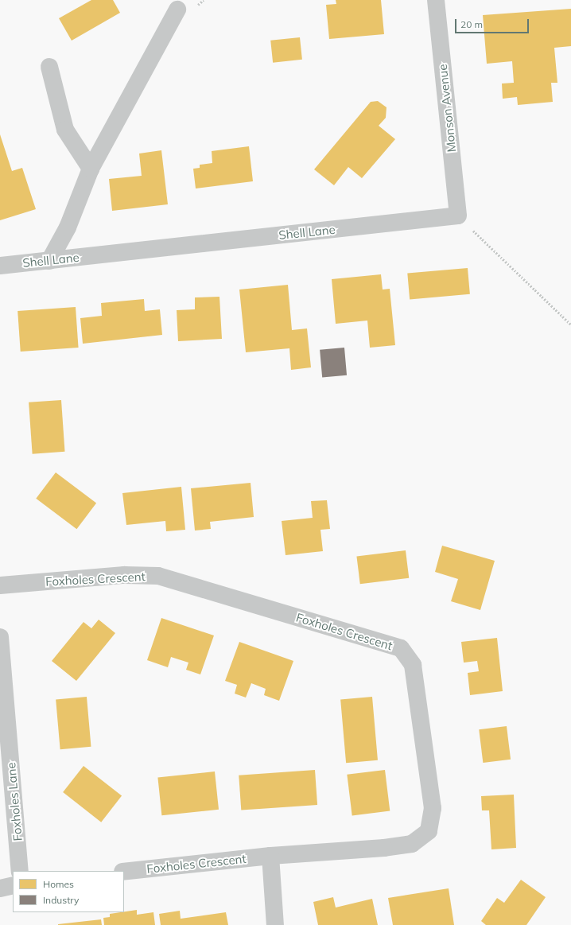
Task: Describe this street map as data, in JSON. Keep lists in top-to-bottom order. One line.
{"streets":{"street":["Monson Avenue","Shell Lane","Foxholes Crescent","Foxholes Lane"]},"crossings":[["Monson Avenue","Shell Lane"]],"legend":["Homes","Industry"],"scale_bar":"20 m"}
